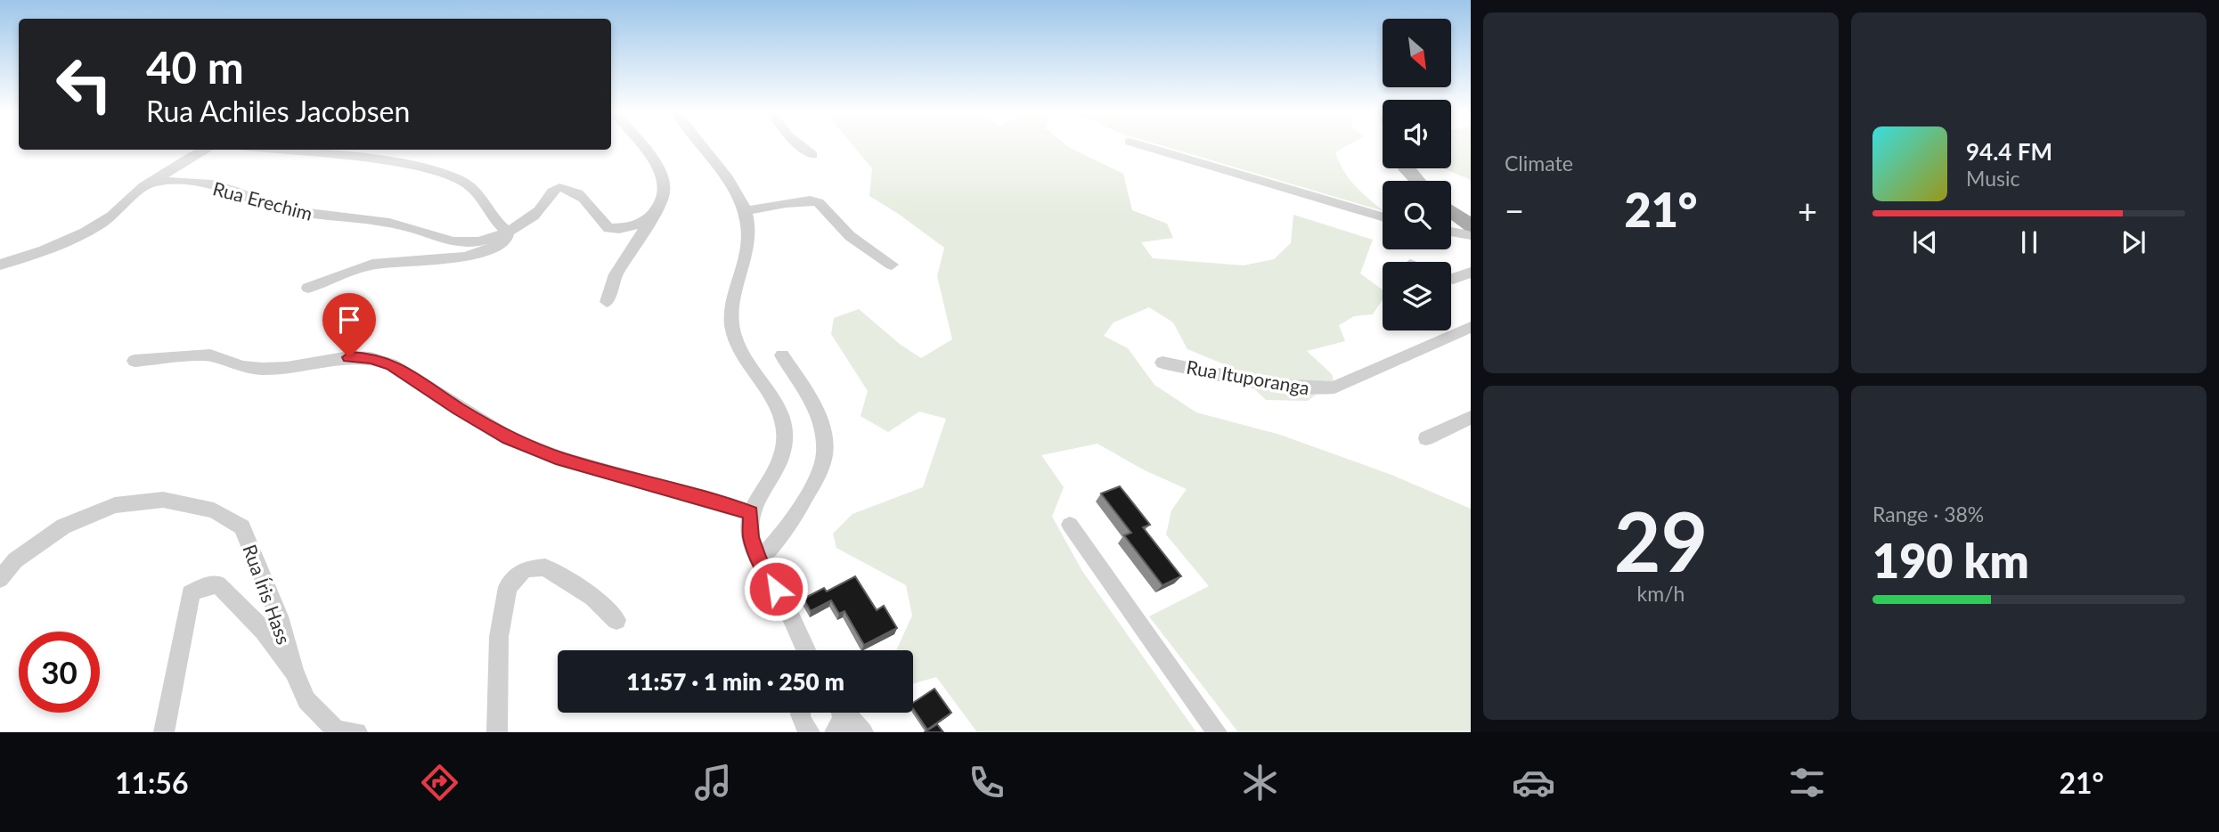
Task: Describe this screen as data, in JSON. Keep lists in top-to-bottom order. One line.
{"streets":{"street":["Rua Erechim","Rua Ituporanga","Rua Íris Hass"]},"north":"bottom right","page":{"tile":["Climate",["29","km/h"],["Range · 38%","190 km"]],"turn":["40 m","Rua Achiles Jacobsen"],"song":["94.4 FM","Music"],"heat":["−","21°","+"],"limit":"30","trip":"11:57 · 1 min · 250 m","tabs":["11:56","21°"]}}
